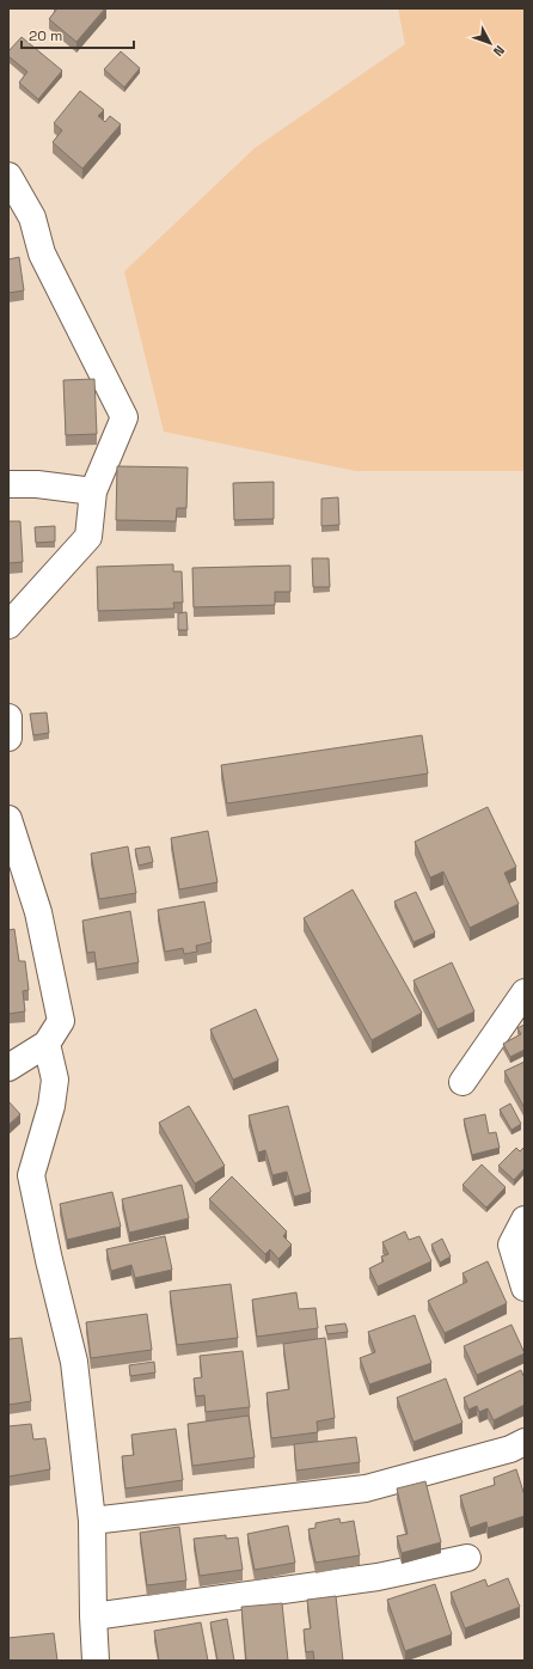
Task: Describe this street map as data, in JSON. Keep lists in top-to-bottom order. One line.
{"scale_bar":"20 m","north":"bottom right"}
